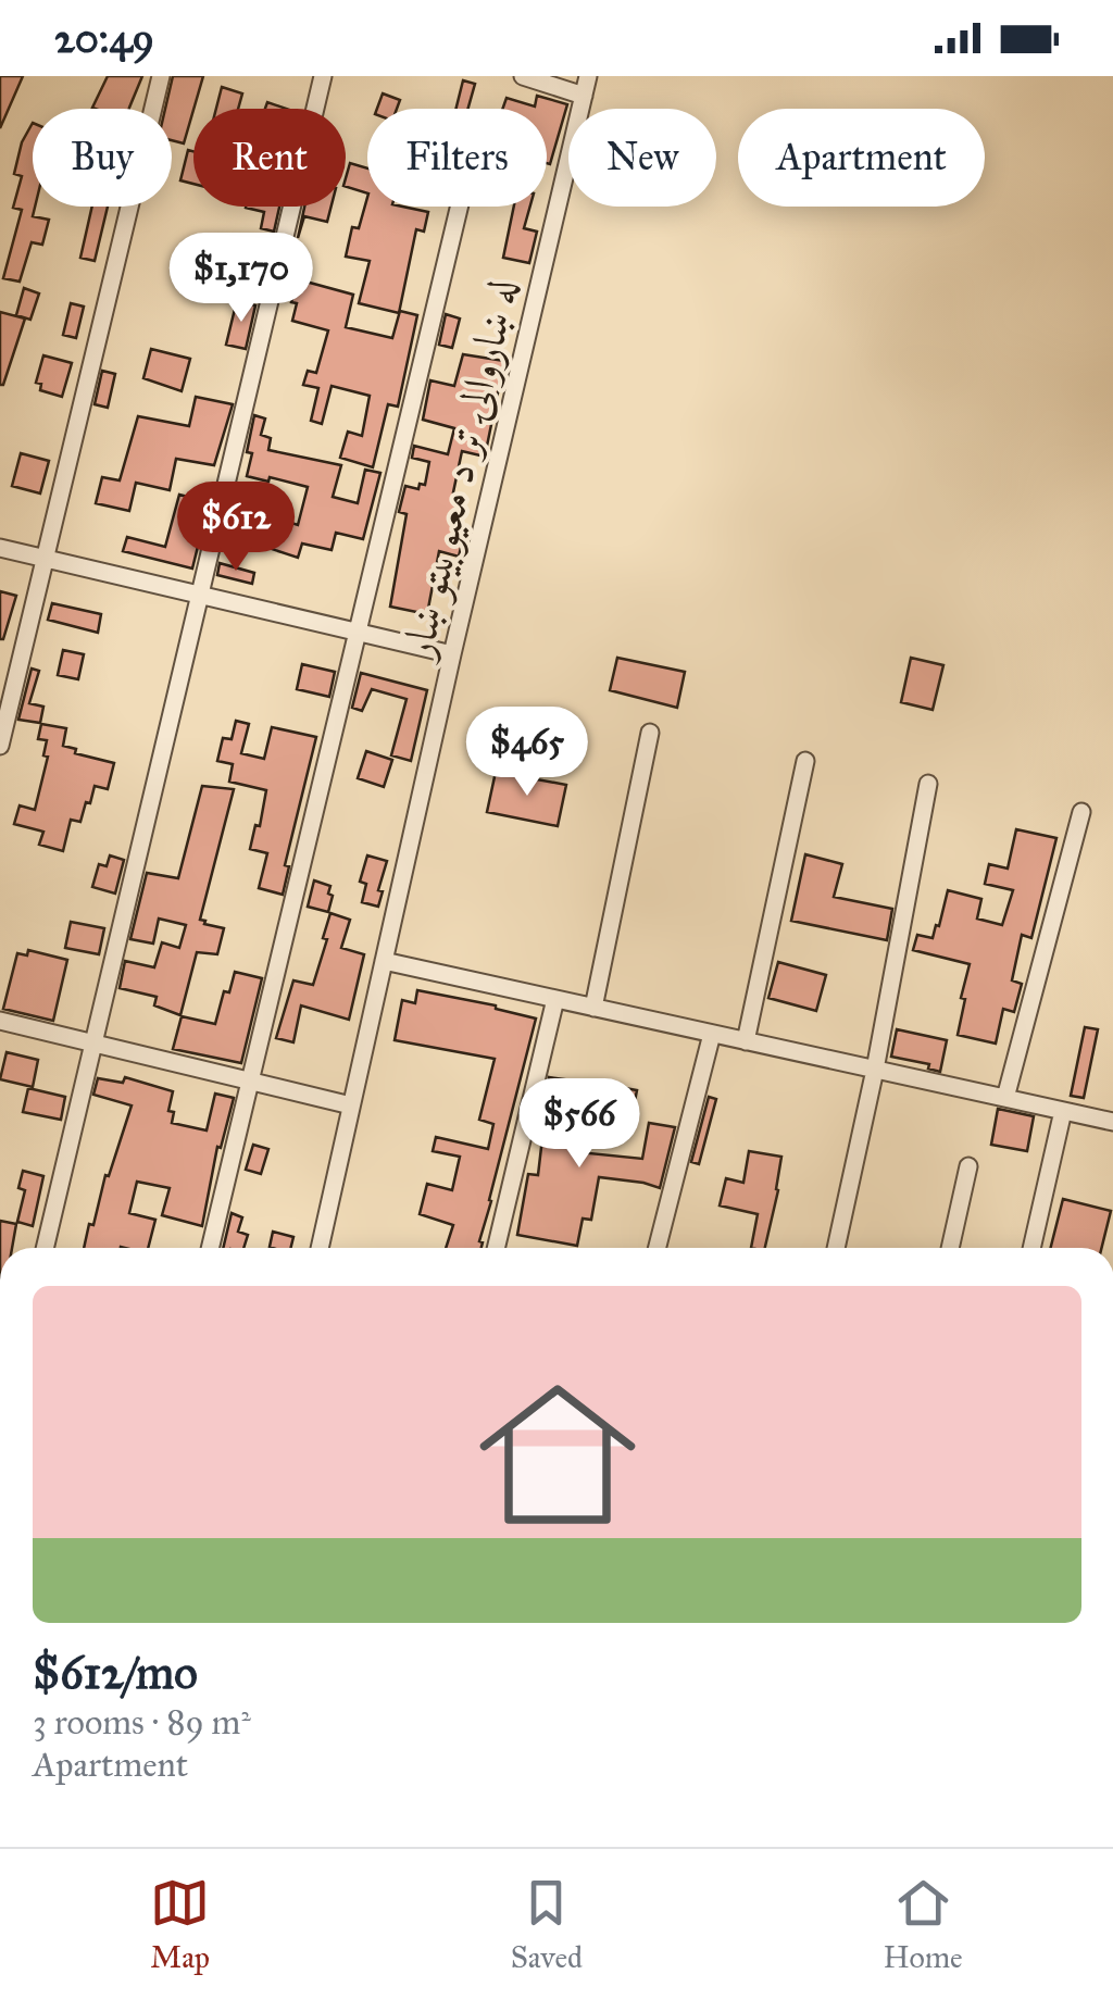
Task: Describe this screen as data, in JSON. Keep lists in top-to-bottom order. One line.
{"streets":{"street":["له ښاروالۍ تر د معیوبیتو ښار"]},"page":{"status":"20:49","chip":["Buy","Rent","Filters","New","Apartment"],"price":["$1,170","$612","$465","$566"],"list":[{"name":"$612/mo","note":"3 rooms · 89 m² · Apartment"}],"tabs":["Map","Saved","Home"]}}
